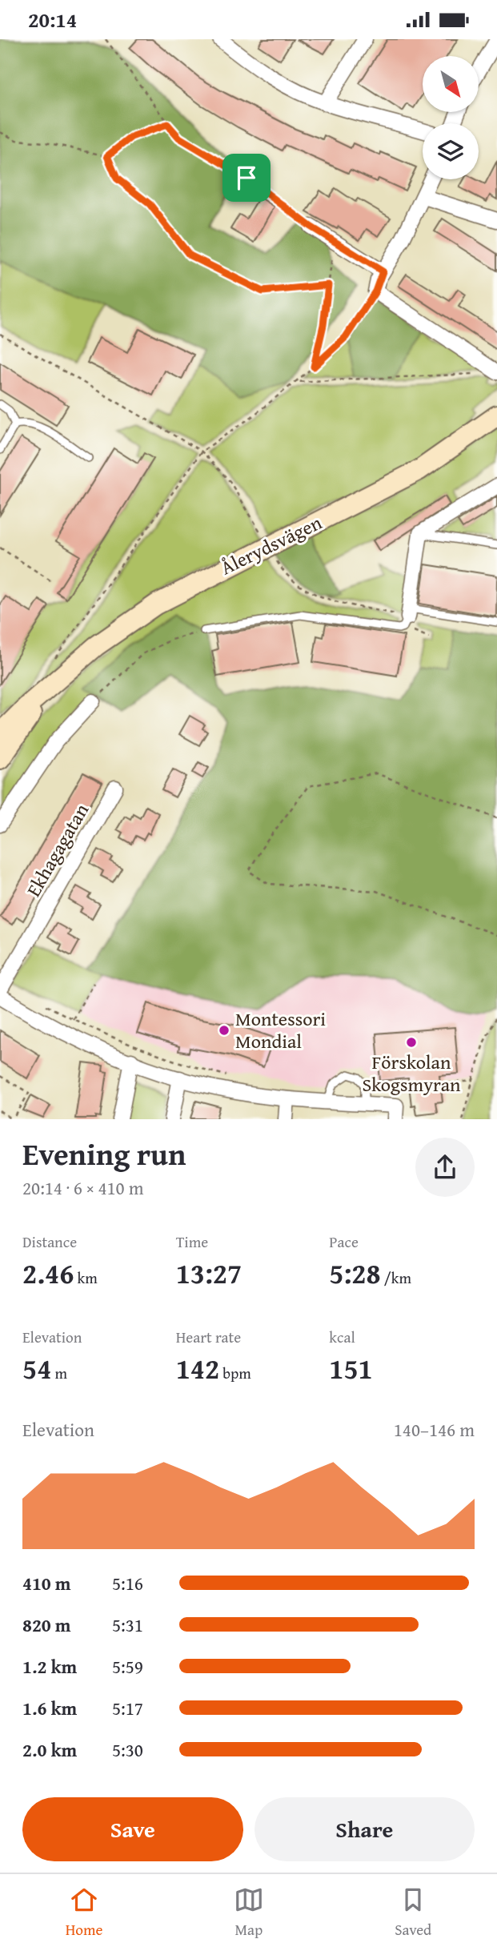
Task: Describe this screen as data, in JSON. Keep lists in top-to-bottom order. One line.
{"streets":{"main road":["Ålerydsvägen"],"street":["Ekhagagatan"]},"places":["Montessori Mondial","Förskolan Skogsmyran"],"north":"bottom right","page":{"status":"20:14","heading":["Evening run","20:14 · 6 × 410 m"],"stats":[["Distance","2.46 km"],["Time","13:27"],["Pace","5:28 /km"],["Elevation","54 m"],["Heart rate","142 bpm"],["kcal","151"]],"chart":["Elevation","140–146 m"],"list":[{"name":"410 m","note":"5:16"},{"name":"820 m","note":"5:31"},{"name":"1.2 km","note":"5:59"},{"name":"1.6 km","note":"5:17"},{"name":"2.0 km","note":"5:30"}],"buttons":["Save","Share"],"tabs":["Home","Map","Saved"]}}
